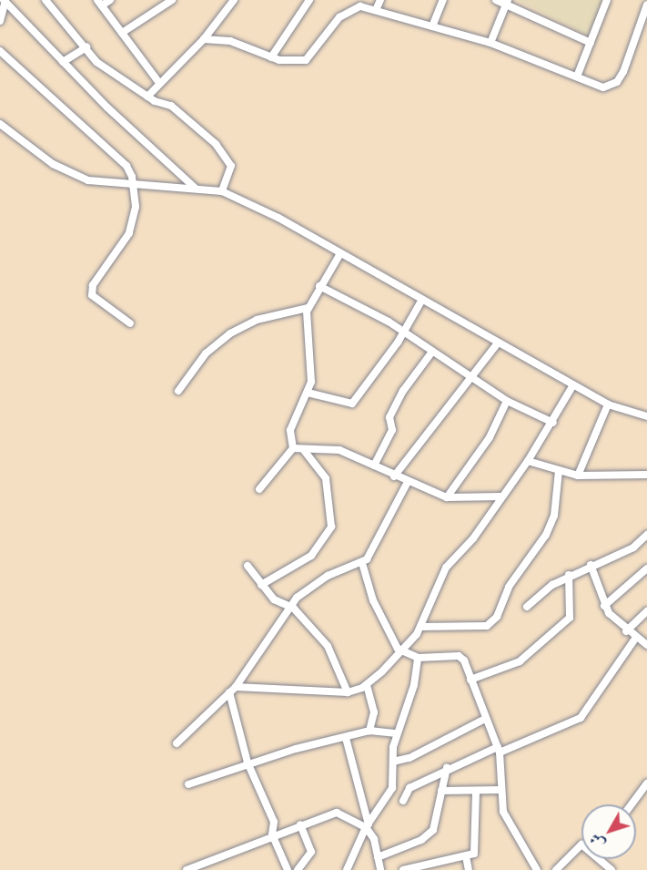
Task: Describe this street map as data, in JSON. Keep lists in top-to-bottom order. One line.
{"north":"bottom left"}
